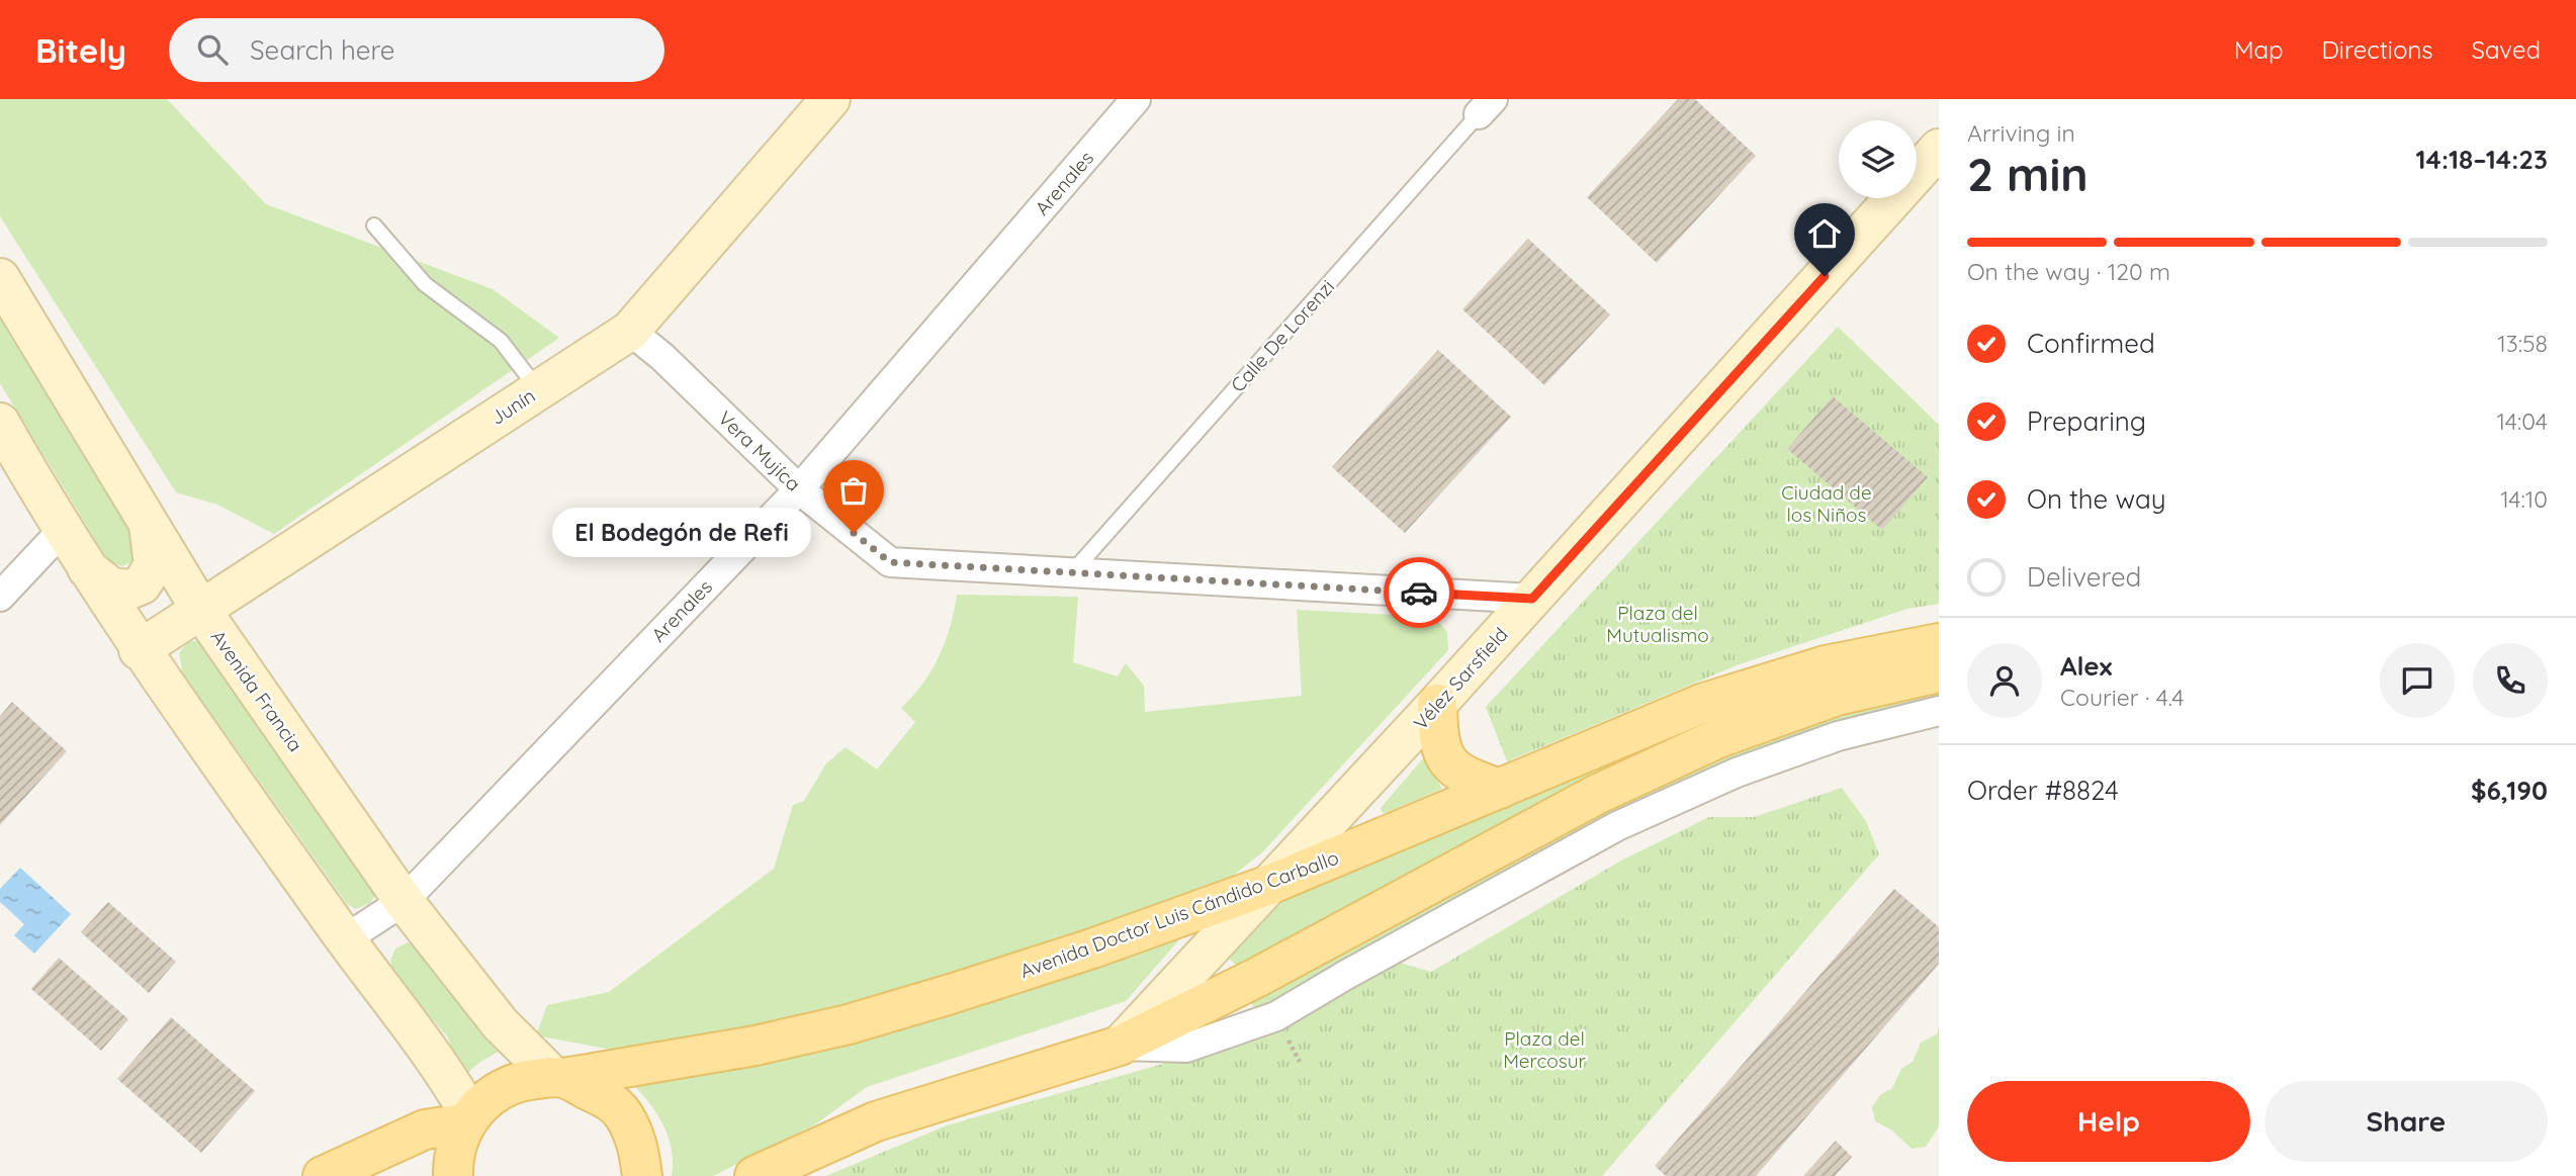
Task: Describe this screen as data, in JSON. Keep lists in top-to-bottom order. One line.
{"streets":{"main road":["Junín","Vélez Sarsfield","Avenida Francia","Avenida Doctor Luis Cándido Carballo"],"street":["Arenales","Vera Mujíca"],"lane":["Calle De Lorenzi"]},"crossings":[["Arenales","Vera Mujíca"],["Arenales","Avenida Francia"],["Calle De Lorenzi","Vera Mujíca"],["Junín","Vera Mujíca"],["Junín","Avenida Francia"],["Vera Mujíca","Vélez Sarsfield"],["Vélez Sarsfield","Avenida Doctor Luis Cándido Carballo"],["Avenida Francia","Avenida Doctor Luis Cándido Carballo"]],"parks":["Ciudad de los Niños","Plaza del Mutualismo","Plaza del Mercosur"],"places":["El Bodegón de Refi"],"page":{"header":"Bitely","search":"Search here","nav":["Map","Directions","Saved"],"heading":["2 min","Arriving in","14:18–14:23"],"panel":["Alex","Courier · 4.4","Order #8824","$6,190"],"bar":"On the way · 120 m","list":[["Confirmed","13:58"],["Preparing","14:04"],["On the way","14:10"],"Delivered"],"bubble":"El Bodegón de Refi","buttons":["Help","Share"]}}
